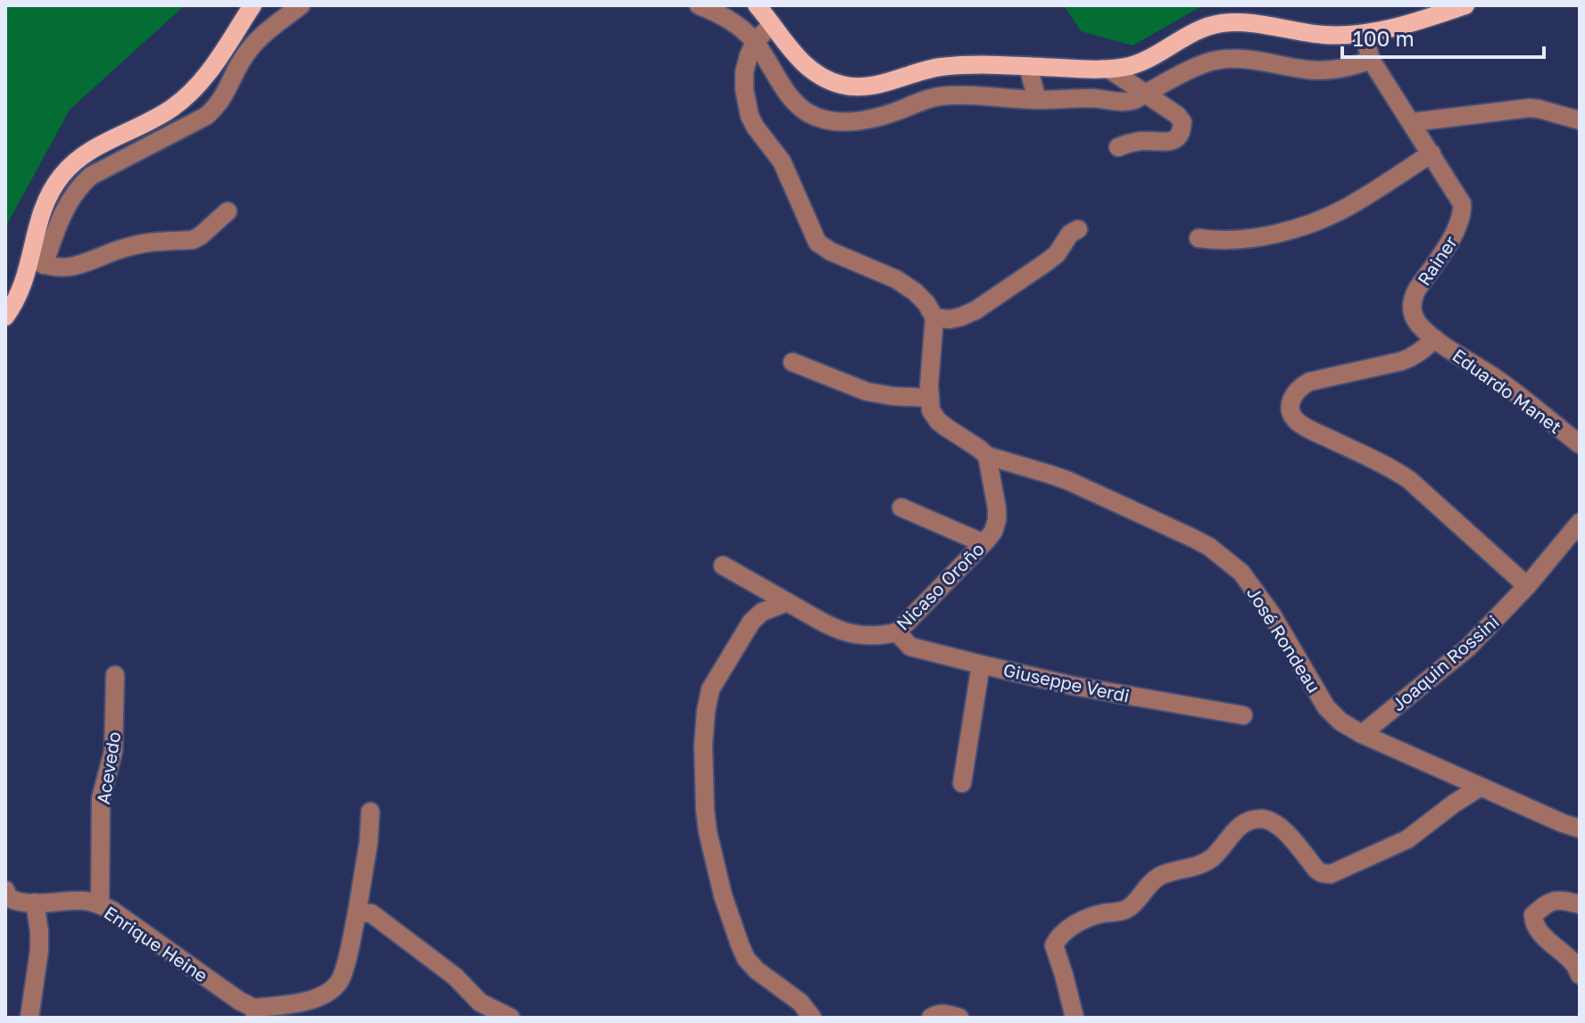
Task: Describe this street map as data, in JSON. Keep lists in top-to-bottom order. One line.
{"streets":{"street":["Rainer","Eduardo Manet","Nicaso Oroño","José Rondeau","Joaquin Rossini","Giuseppe Verdi","Acevedo","Enrique Heine"]},"crossings":[["Rainer","Eduardo Manet"],["Nicaso Oroño","José Rondeau"],["Nicaso Oroño","Giuseppe Verdi"],["José Rondeau","Joaquin Rossini"],["Acevedo","Enrique Heine"]],"scale_bar":"100 m"}
